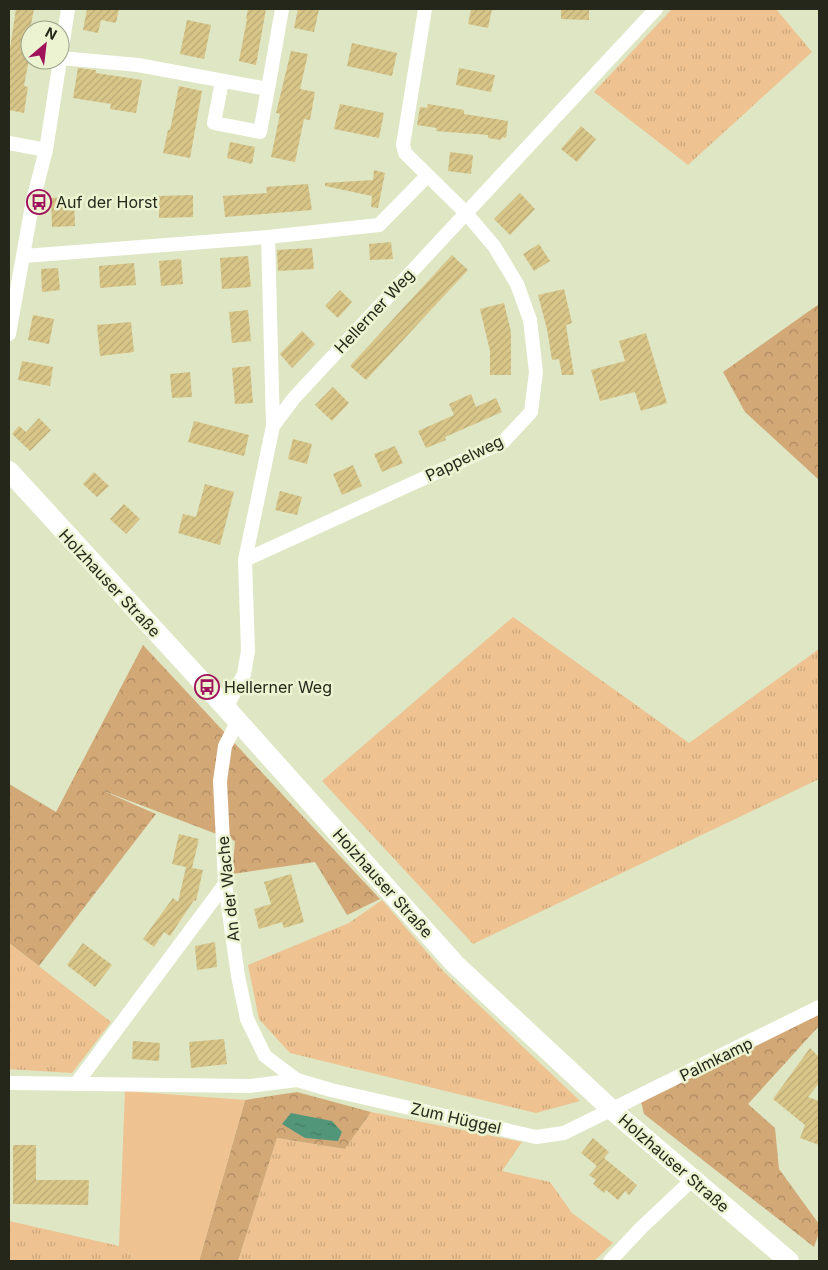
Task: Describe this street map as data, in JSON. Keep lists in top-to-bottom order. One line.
{"streets":{"street":["Hellerner Weg","Pappelweg","Holzhauser Straße","An der Wache","Palmkamp","Zum Hüggel"]},"crossings":[["Hellerner Weg","Pappelweg"],["Hellerner Weg","Holzhauser Straße"],["Hellerner Weg","An der Wache"],["Holzhauser Straße","An der Wache"],["Holzhauser Straße","Palmkamp"],["Holzhauser Straße","Zum Hüggel"],["An der Wache","Zum Hüggel"],["Palmkamp","Zum Hüggel"]],"places":{"bus stop":["Auf der Horst","Hellerner Weg"]},"north":"top right"}
